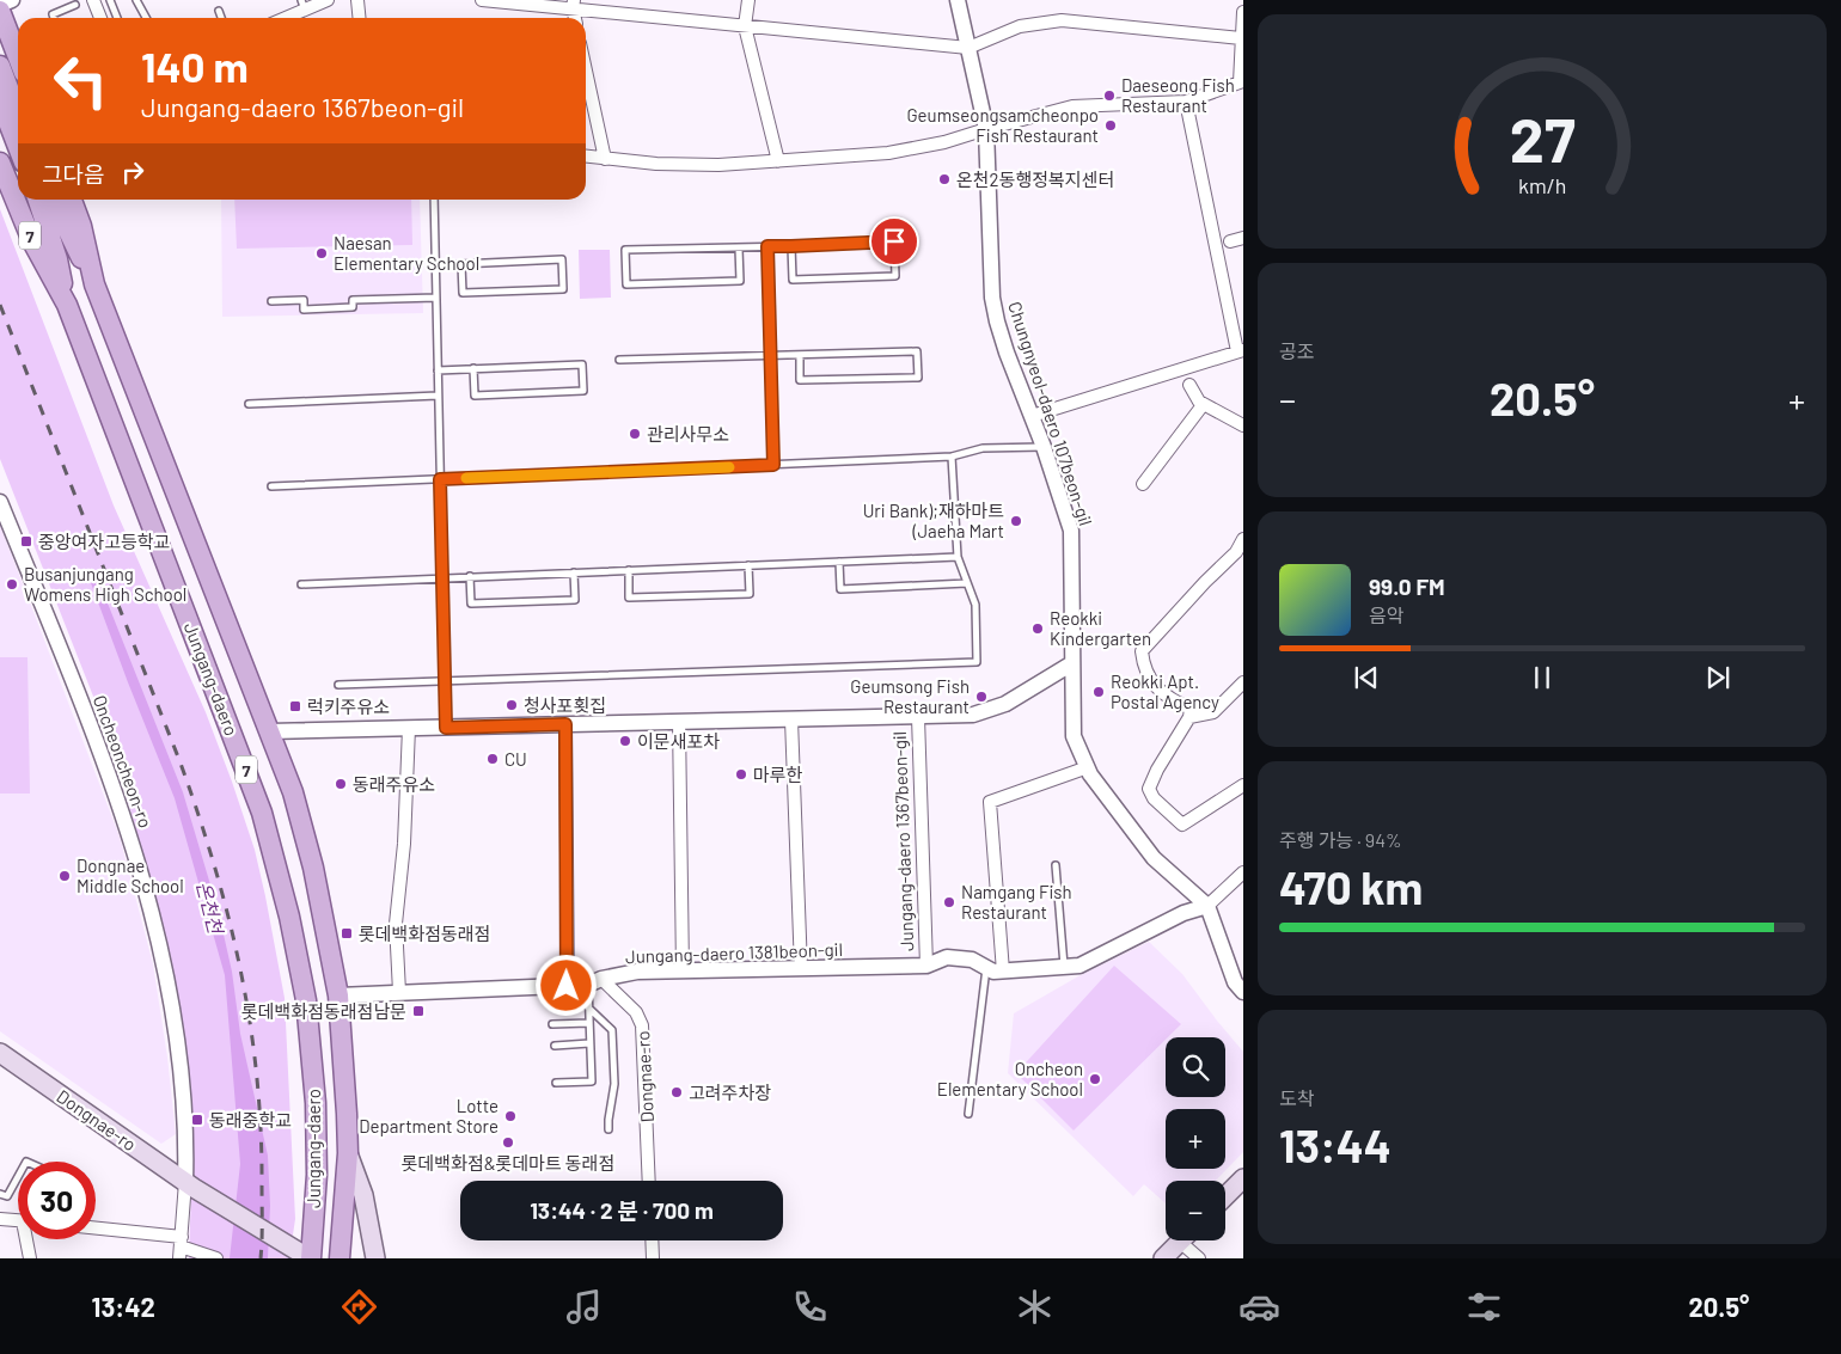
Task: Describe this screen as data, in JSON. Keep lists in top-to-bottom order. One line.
{"streets":{"main road":["7","Jungang-daero","Dongnae-ro"],"street":["Chungnyeol-daero 107beon-gil","Oncheoncheon-ro","Jungang-daero 1367beon-gil","Jungang-daero 1381beon-gil"]},"crossings":[["Chungnyeol-daero 107beon-gil","Jungang-daero 1367beon-gil"],["Chungnyeol-daero 107beon-gil","Jungang-daero 1381beon-gil"],["Jungang-daero","Jungang-daero 1367beon-gil"],["Jungang-daero","Jungang-daero 1381beon-gil"],["Jungang-daero","Dongnae-ro"],["Oncheoncheon-ro","Dongnae-ro"],["Jungang-daero 1367beon-gil","Jungang-daero 1381beon-gil"],["Jungang-daero 1381beon-gil","Dongnae-ro"]],"water":["온천천"],"places":{"other":["Daeseong Fish Restaurant","Geumseongsamcheonpo Fish Restaurant","온천2동행정복지센터","Naesan Elementary School","관리사무소","Uri Bank);재하마트 (Jaeha Mart","Busanjungang Womens High School","Reokki Kindergarten","Reokki Apt. Postal Agency","Geumsong Fish Restaurant","청사포횟집","이문새포차","CU","마루한","동래주유소","Dongnae Middle School","Namgang Fish Restaurant","Oncheon Elementary School","고려주차장","Lotte Department Store","롯데백화점&롯데마트 동래점"],"transit":["중앙여자고등학교","럭키주유소","롯데백화점동래점","롯데백화점동래점남문","동래중학교"]},"page":{"turn":["140 m","Jungang-daero 1367beon-gil"],"then":"그다음","tile":["공조",["주행 가능 · 94%","470 km"],["도착","13:44"]],"heat":["−","20.5°","+"],"song":["99.0 FM","음악"],"map_buttons":["+","−"],"limit":"30","trip":"13:44 · 2 분 · 700 m","tabs":["13:42","20.5°"],"gauge":["27","km/h"]}}
